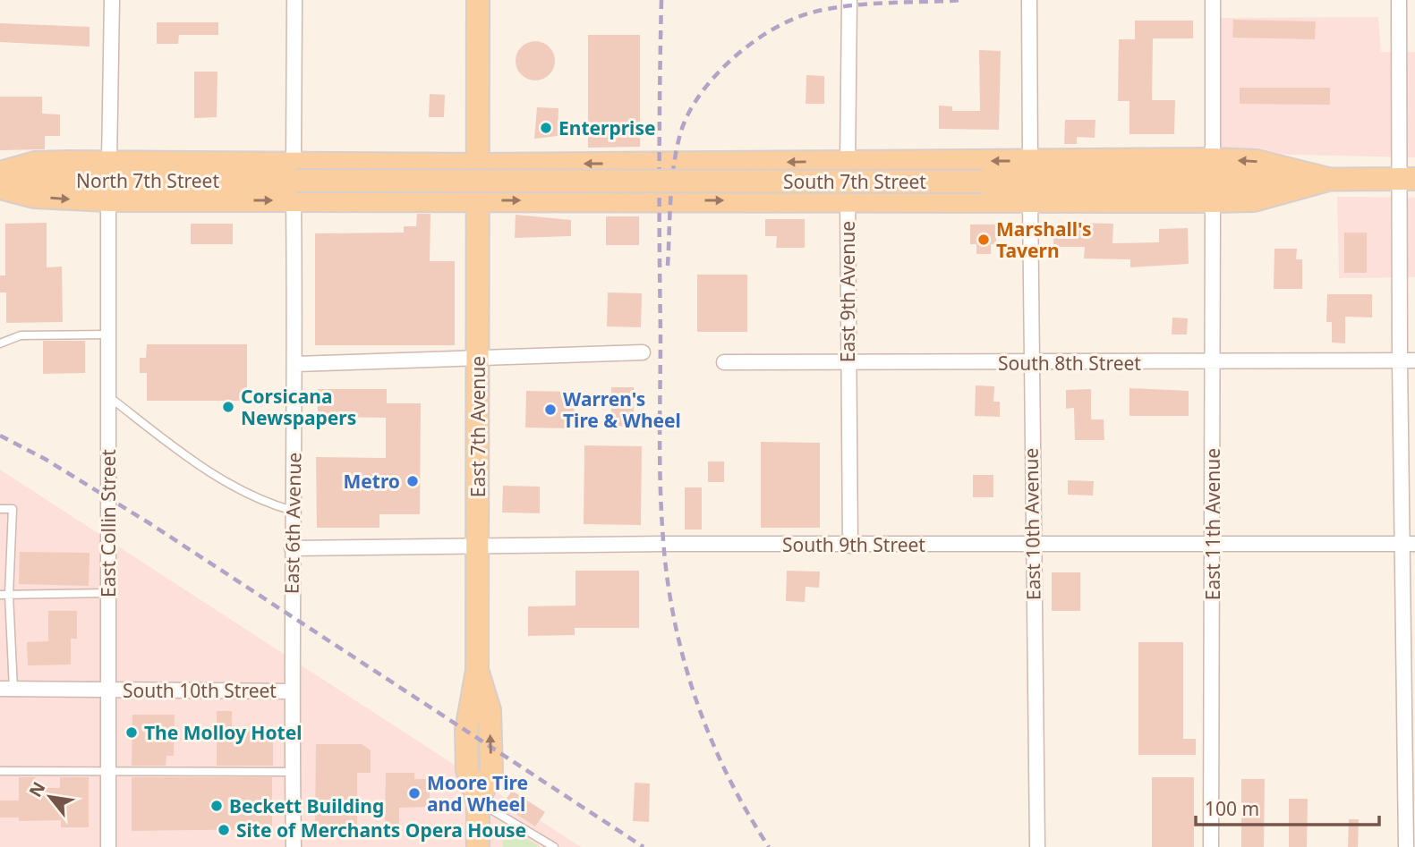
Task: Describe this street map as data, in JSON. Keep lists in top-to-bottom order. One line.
{"streets":{"main road":["North 7th Street","South 7th Street","East 7th Avenue"],"street":["East 9th Avenue","South 8th Street","East Collin Street","East 6th Avenue","East 10th Avenue","East 11th Avenue","South 9th Street","South 10th Street"]},"crossings":[["North 7th Street","South 7th Street"],["North 7th Street","East 6th Avenue"],["South 7th Street","East 6th Avenue"],["East 9th Avenue","South 8th Street"],["East 9th Avenue","South 9th Street"],["South 8th Street","East 10th Avenue"],["South 8th Street","East 11th Avenue"],["East 7th Avenue","South 9th Street"],["East Collin Street","South 10th Street"],["East 6th Avenue","South 9th Street"],["East 6th Avenue","South 10th Street"],["East 10th Avenue","South 9th Street"],["East 11th Avenue","South 9th Street"]],"places":["Enterprise","Marshall's Tavern","Corsicana Newspapers","Warren's Tire & Wheel","Metro","The Molloy Hotel","Moore Tire and Wheel","Beckett Building","Site of Merchants Opera House"],"scale_bar":"100 m","north":"top left"}
